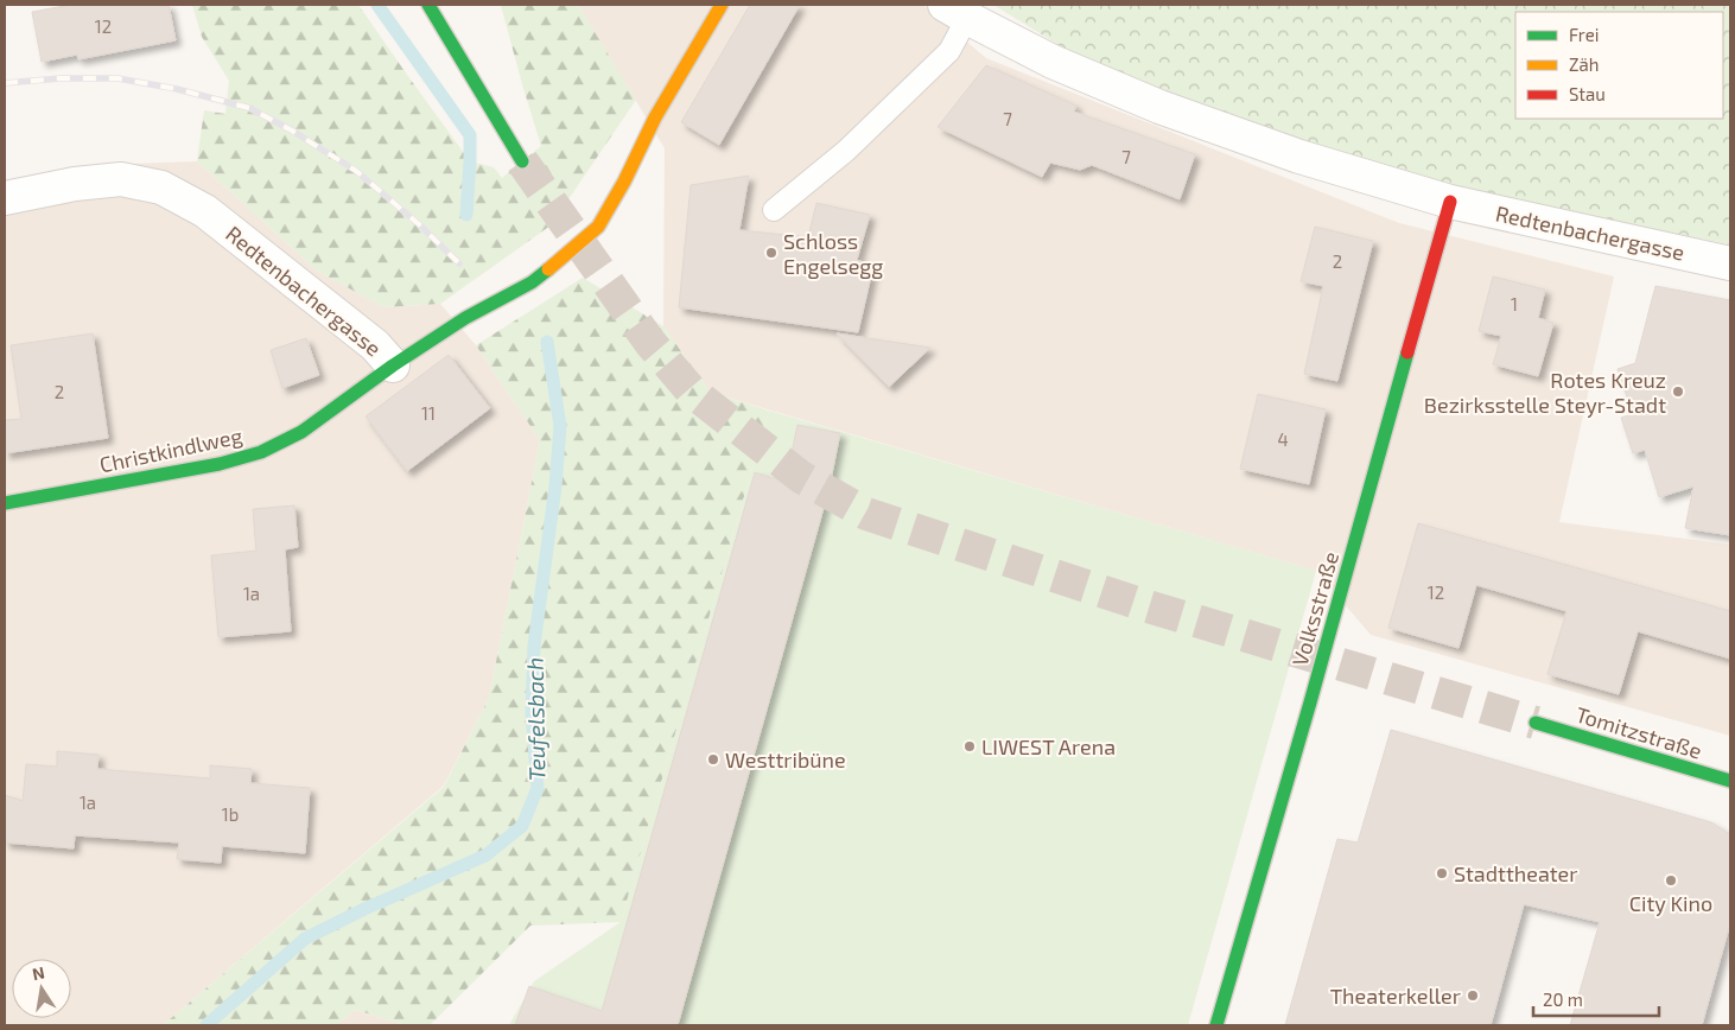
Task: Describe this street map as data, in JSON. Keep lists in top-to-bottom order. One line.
{"streets":{"street":["Redtenbachergasse","Christkindlweg","Volksstraße","Tomitzstraße"]},"crossings":[["Redtenbachergasse","Christkindlweg"],["Redtenbachergasse","Volksstraße"]],"water":["Teufelsbach"],"places":["Schloss Engelsegg","Rotes Kreuz Bezirksstelle Steyr-Stadt","LIWEST Arena","Westtribüne","Stadttheater","City Kino","Theaterkeller"],"house_numbers":["12","7","7","2","1","2","11","4","12","1a","1a","1b"],"legend":["Frei","Zäh","Stau"],"scale_bar":"20 m","north":"top"}
